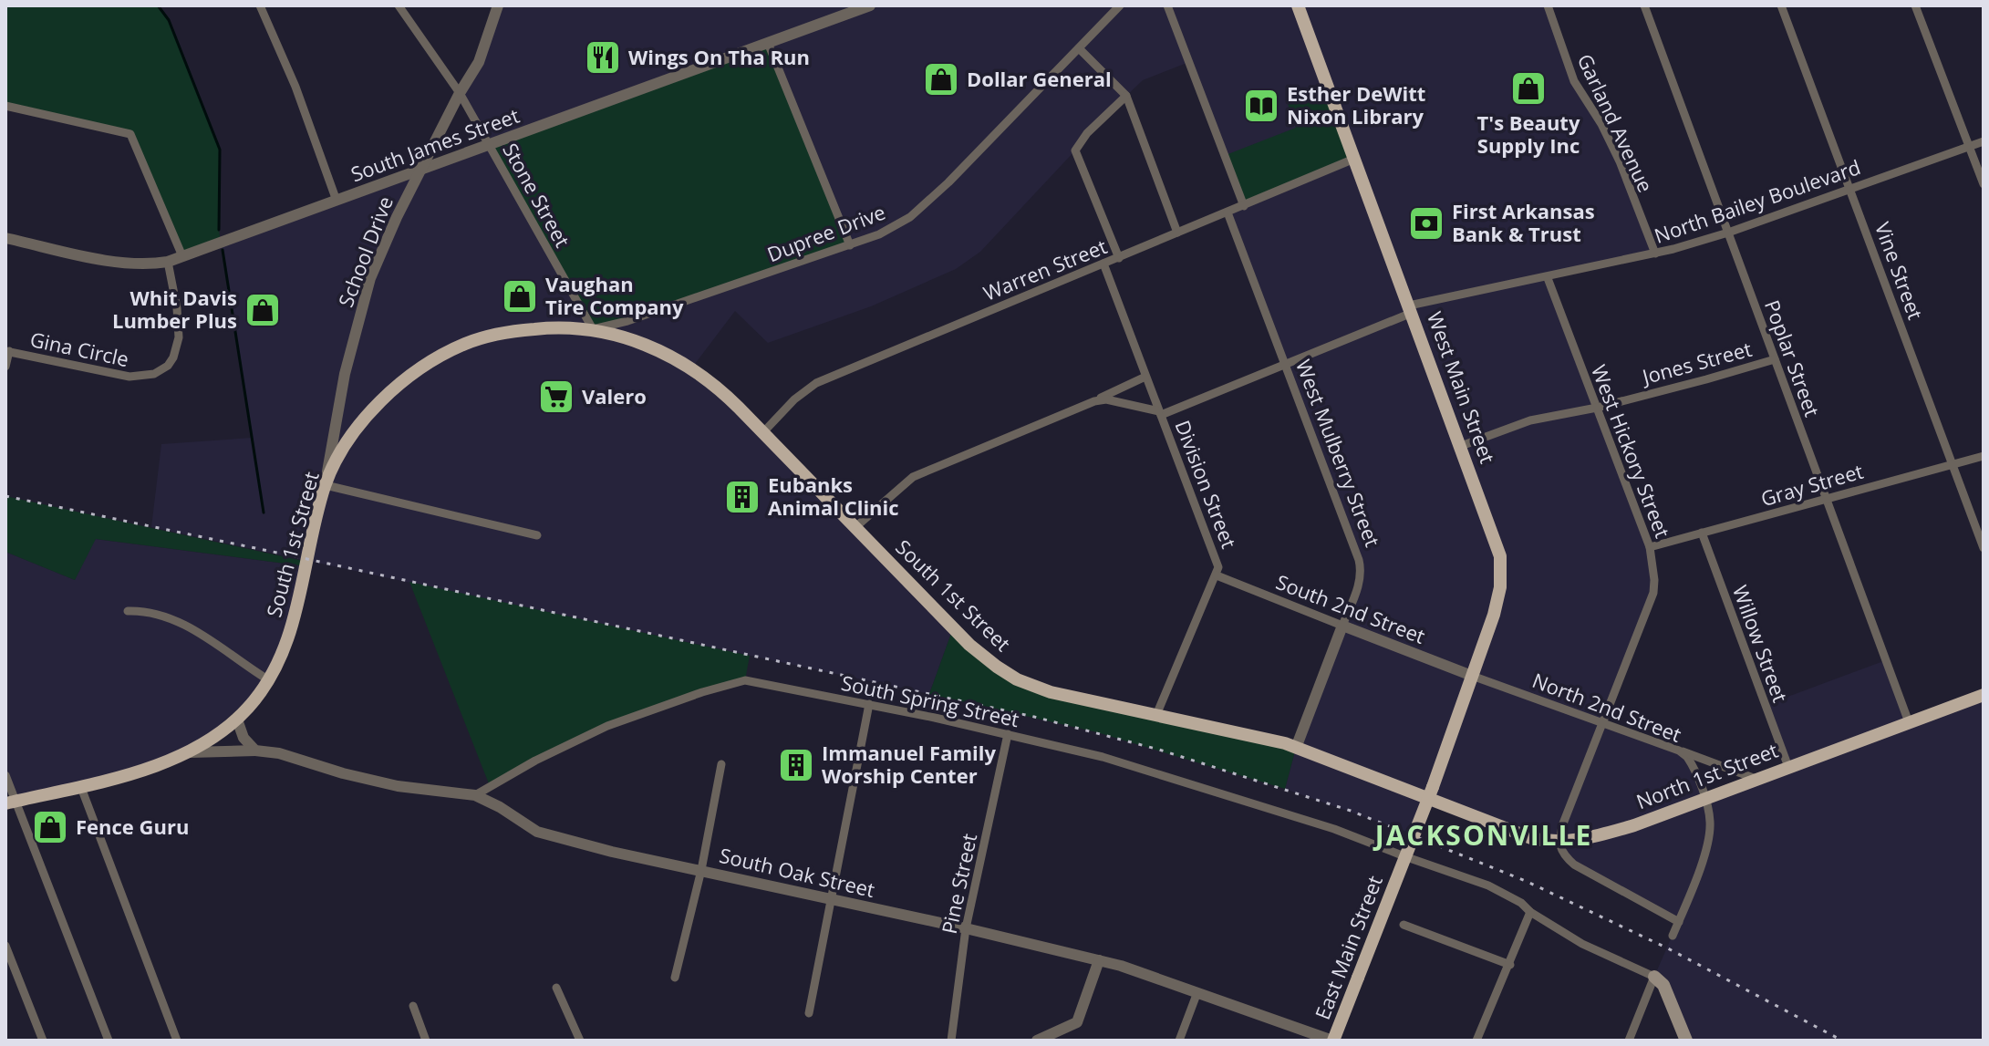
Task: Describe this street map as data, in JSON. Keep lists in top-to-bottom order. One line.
{"streets":{"main road":["West Main Street","South 1st Street","North 1st Street","East Main Street"],"street":["Garland Avenue","South James Street","Stone Street","North Bailey Boulevard","Dupree Drive","School Drive","Warren Street","Vine Street","Gina Circle","Poplar Street","Jones Street","West Hickory Street","West Mulberry Street","Division Street","Gray Street","South 2nd Street","Willow Street","South Spring Street","North 2nd Street","South Oak Street","Pine Street"]},"crossings":[["Garland Avenue","North Bailey Boulevard"],["South James Street","Stone Street"],["South James Street","School Drive"],["South James Street","Gina Circle"],["Stone Street","Dupree Drive"],["Stone Street","School Drive"],["Stone Street","South 1st Street"],["North Bailey Boulevard","Vine Street"],["North Bailey Boulevard","Poplar Street"],["North Bailey Boulevard","West Main Street"],["North Bailey Boulevard","West Hickory Street"],["North Bailey Boulevard","West Mulberry Street"],["North Bailey Boulevard","Division Street"],["Dupree Drive","South 1st Street"],["School Drive","South 1st Street"],["Warren Street","West Main Street"],["Warren Street","West Mulberry Street"],["Warren Street","Division Street"],["Warren Street","South 1st Street"],["Vine Street","Gray Street"],["Poplar Street","Jones Street"],["Poplar Street","Gray Street"],["Poplar Street","North 1st Street"],["Jones Street","West Main Street"],["Jones Street","West Hickory Street"],["West Main Street","South 2nd Street"],["West Main Street","North 2nd Street"],["West Main Street","East Main Street"],["West Hickory Street","Gray Street"],["West Hickory Street","North 2nd Street"],["West Hickory Street","North 1st Street"],["West Mulberry Street","South 1st Street"],["West Mulberry Street","South 2nd Street"],["Division Street","South 1st Street"],["Division Street","South 2nd Street"],["Gray Street","Willow Street"],["South 1st Street","North 1st Street"],["South 1st Street","South Oak Street"],["South 2nd Street","North 2nd Street"],["Willow Street","North 1st Street"],["South Spring Street","South Oak Street"],["South Spring Street","Pine Street"],["North 2nd Street","North 1st Street"],["South Oak Street","Pine Street"],["South Oak Street","East Main Street"]],"districts":["JACKSONVILLE"],"places":{"restaurant":["Wings On Tha Run"],"shop":["Dollar General","T's Beauty Supply Inc","Vaughan Tire Company","Whit Davis Lumber Plus","Fence Guru"],"library":["Esther DeWitt Nixon Library"],"bank":["First Arkansas Bank & Trust"],"supermarket":["Valero"],"building":["Eubanks Animal Clinic","Immanuel Family Worship Center"]}}
